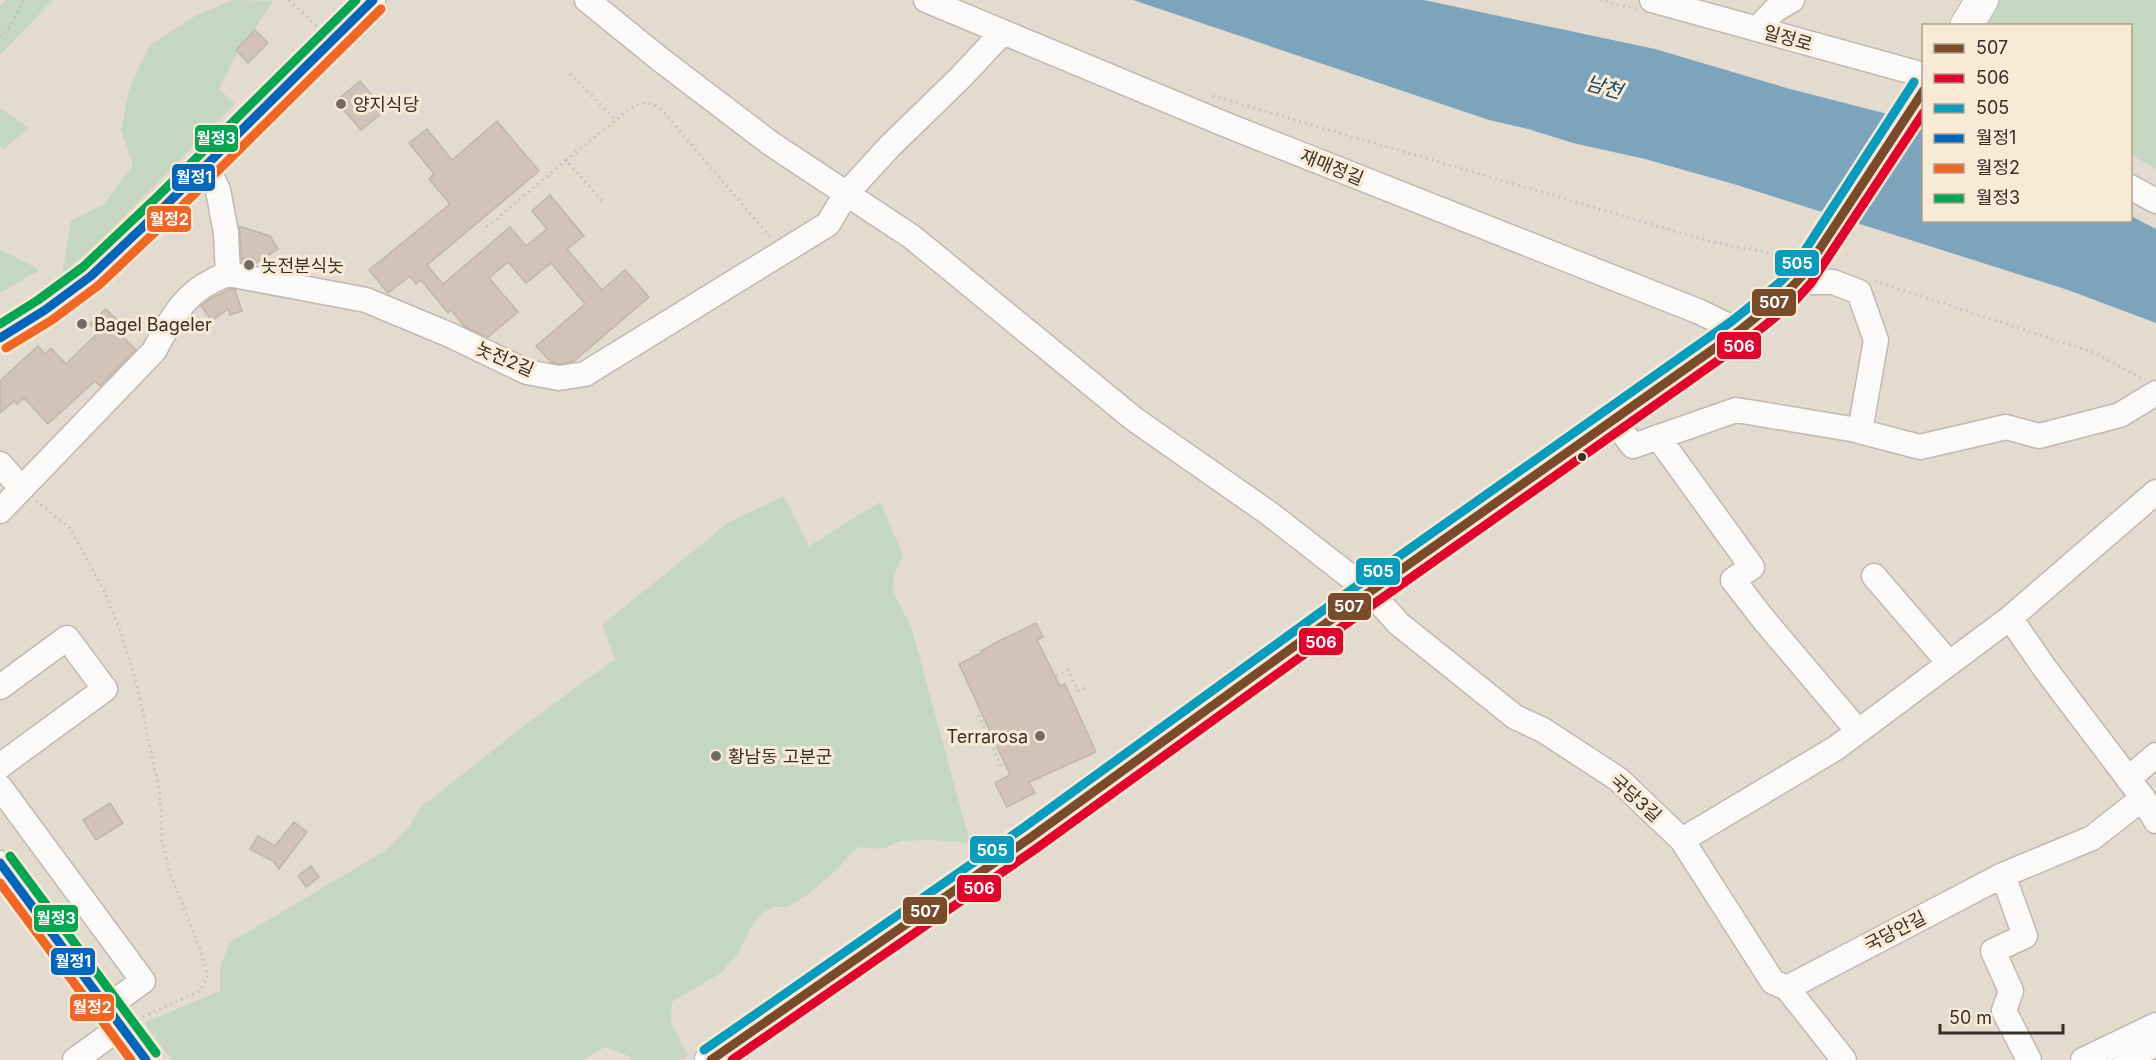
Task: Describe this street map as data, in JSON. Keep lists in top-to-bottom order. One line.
{"streets":{"street":["일정로","재매정길","놋전2길","국당3길","국당안길"]},"crossings":[["재매정길","놋전2길"],["놋전2길","국당3길"],["국당3길","국당안길"]],"water":["남천"],"places":["양지식당","놋전분식놋","Bagel Bageler","Terrarosa","황남동 고분군"],"lines":["transit line 월정1","transit line 월정3","transit line 월정2","transit line 505","transit line 507","transit line 506"],"legend":["507","506","505","월정1","월정2","월정3"],"scale_bar":"50 m"}
